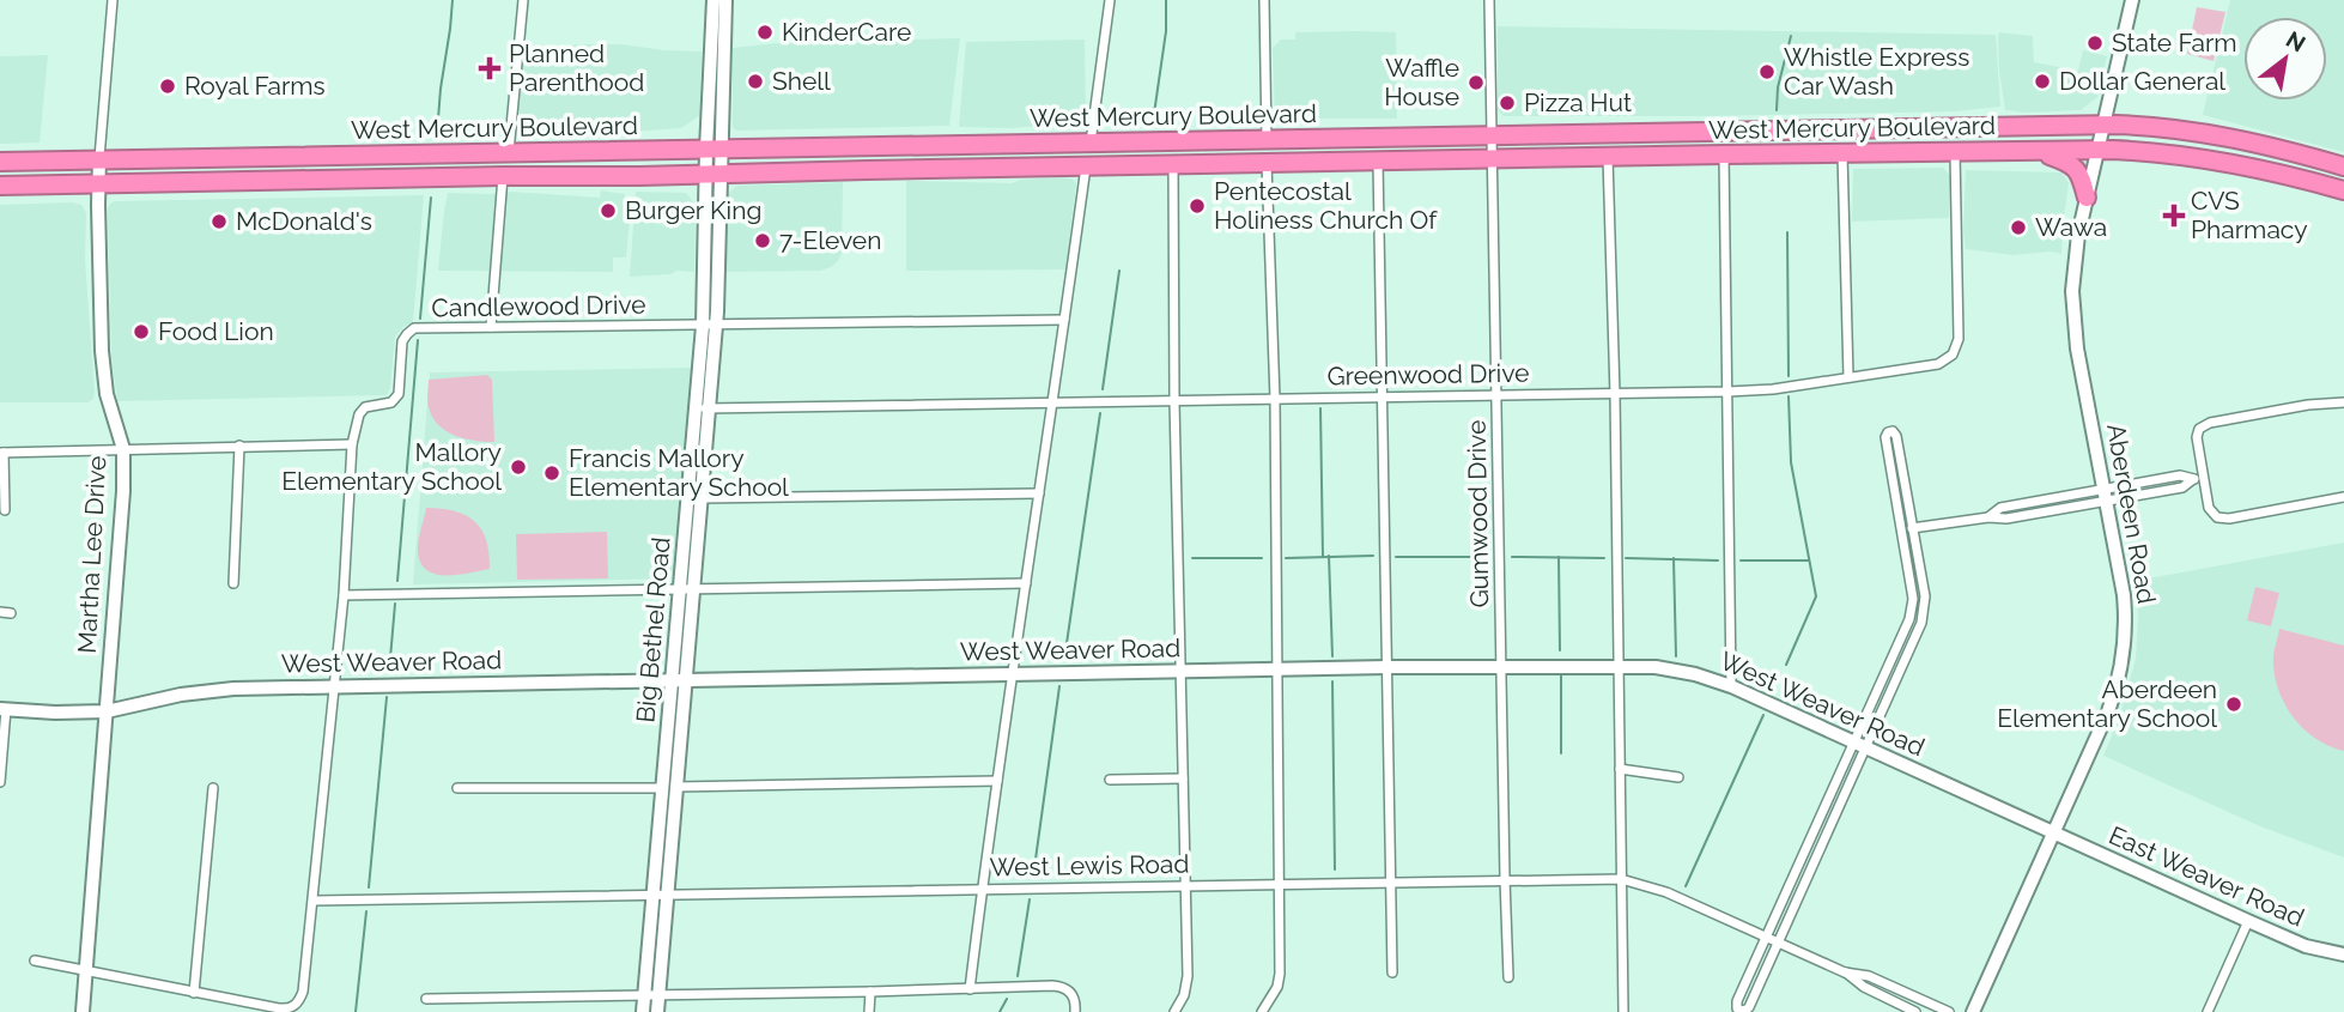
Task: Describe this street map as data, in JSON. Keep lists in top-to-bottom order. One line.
{"streets":{"highway":["West Mercury Boulevard"],"street":["Candlewood Drive","Greenwood Drive","Gumwood Drive","Aberdeen Road","Martha Lee Drive","Big Bethel Road","West Weaver Road","West Lewis Road","East Weaver Road"]},"crossings":[["West Mercury Boulevard","Greenwood Drive"],["West Mercury Boulevard","Gumwood Drive"],["West Mercury Boulevard","Aberdeen Road"],["West Mercury Boulevard","Martha Lee Drive"],["West Mercury Boulevard","Big Bethel Road"],["Candlewood Drive","Big Bethel Road"],["Greenwood Drive","Gumwood Drive"],["Greenwood Drive","Big Bethel Road"],["Gumwood Drive","West Weaver Road"],["Gumwood Drive","West Lewis Road"],["Aberdeen Road","West Weaver Road"],["Aberdeen Road","East Weaver Road"],["Martha Lee Drive","West Weaver Road"],["Big Bethel Road","West Weaver Road"],["Big Bethel Road","West Lewis Road"],["West Weaver Road","East Weaver Road"]],"places":{"other":["KinderCare","State Farm","Whistle Express Car Wash","Shell","Dollar General","Waffle House","Royal Farms","Pizza Hut","Pentecostal Holiness Church Of","Burger King","McDonald's","Wawa","7-Eleven","Food Lion","Mallory Elementary School","Francis Mallory Elementary School","Aberdeen Elementary School"],"health":["Planned Parenthood","CVS Pharmacy"]},"north":"top right"}
